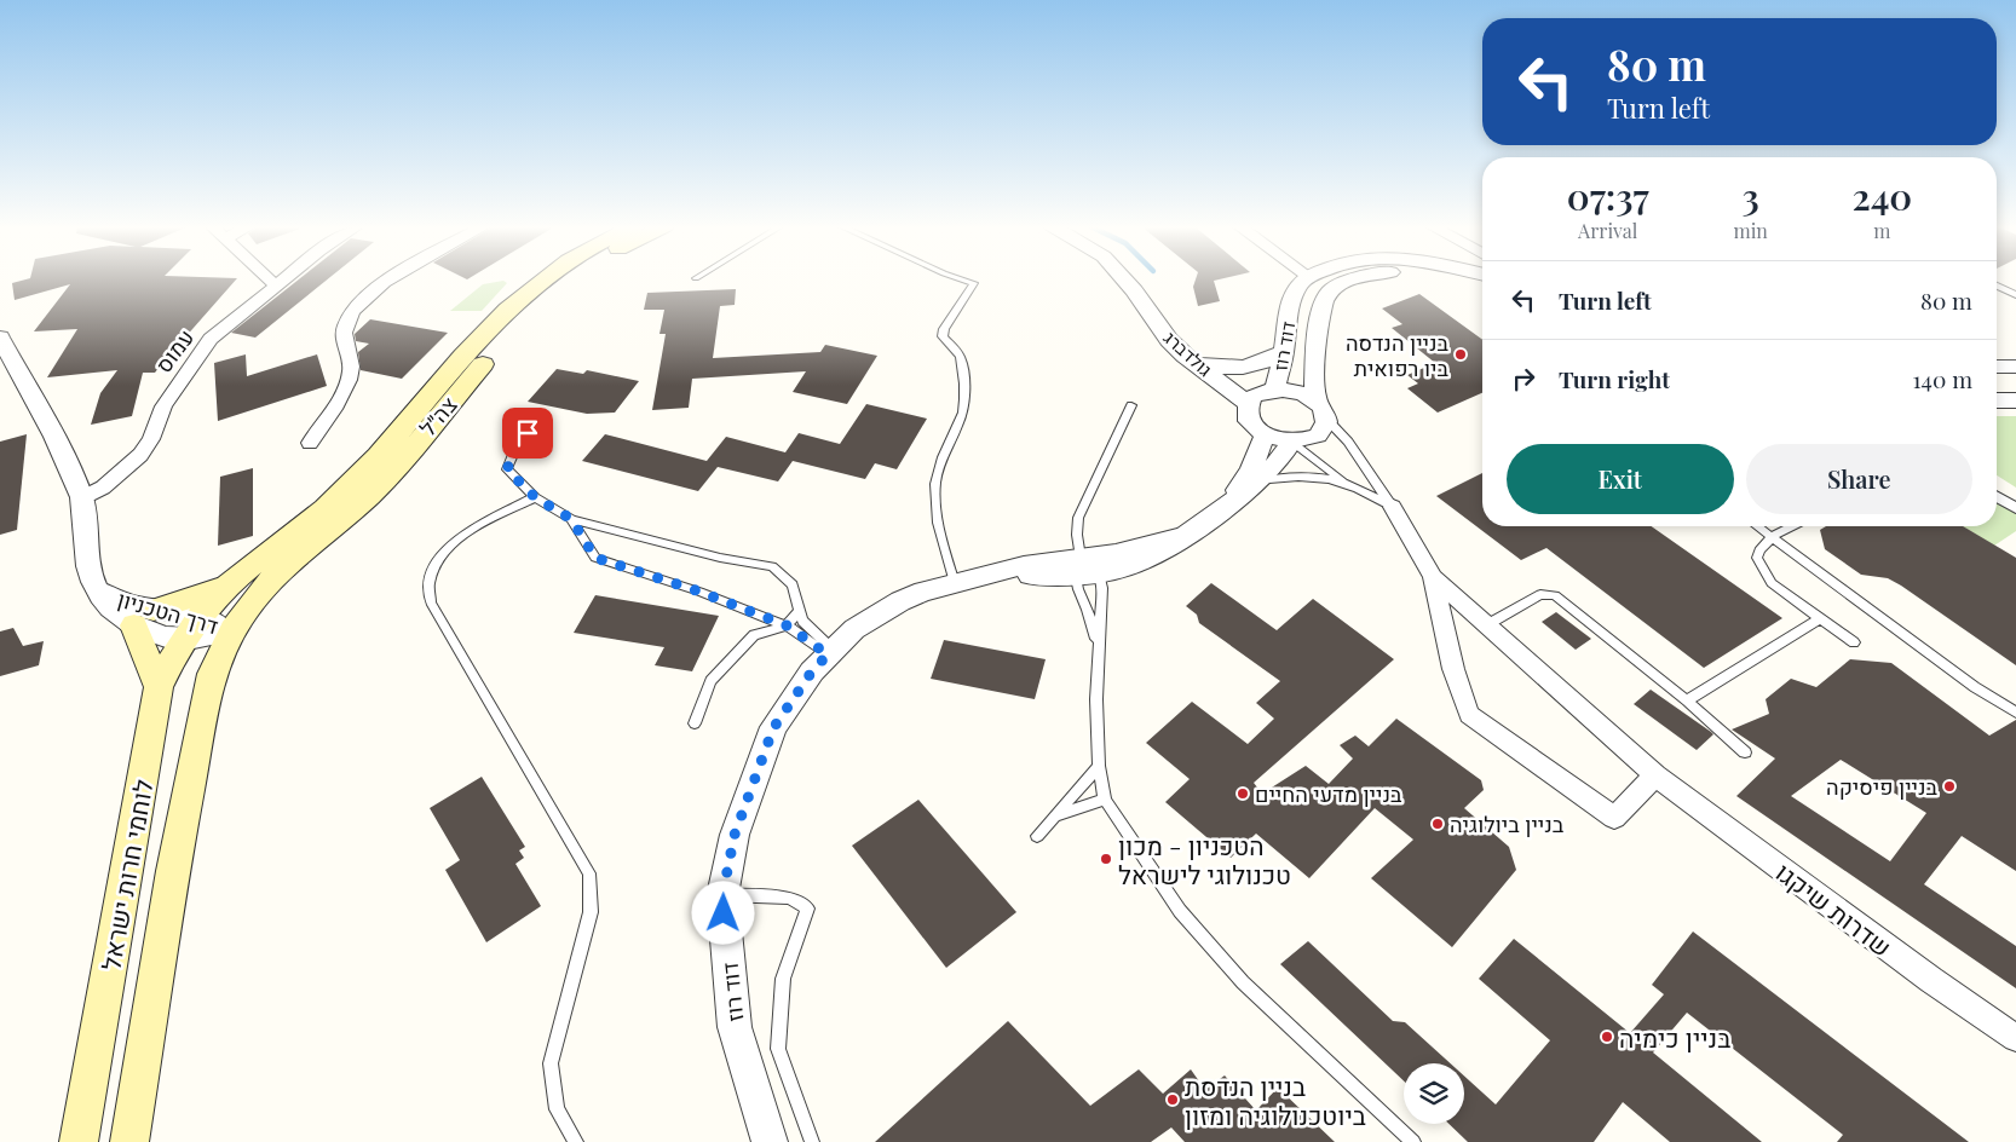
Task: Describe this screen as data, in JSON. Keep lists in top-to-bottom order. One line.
{"streets":{"main road":["צה״ל","לוחמי חרות ישראל"],"street":["דוד רוז","עמוס","גולדברג","דרך הטכניון","שדרות שיקגו"]},"crossings":[["דוד רוז","גולדברג"],["עמוס","דרך הטכניון"],["צה״ל","דרך הטכניון"],["צה״ל","לוחמי חרות ישראל"],["דרך הטכניון","לוחמי חרות ישראל"]],"places":["בניין הנדסה ביו רפואית","בניין פיסיקה","בניין מדעי החיים","בניין ביולוגיה","הטכניון - מכון טכנולוגי לישראל","בניין כימיה","בניין הנדסת ביוטכנולוגיה ומזון"],"page":{"turn":["80 m","Turn left"],"eta":["07:37","Arrival","3","min","240","m"],"list":[{"name":"Turn left","value":"80 m"},{"name":"Turn right","value":"140 m"}],"buttons":["Exit","Share"]}}
